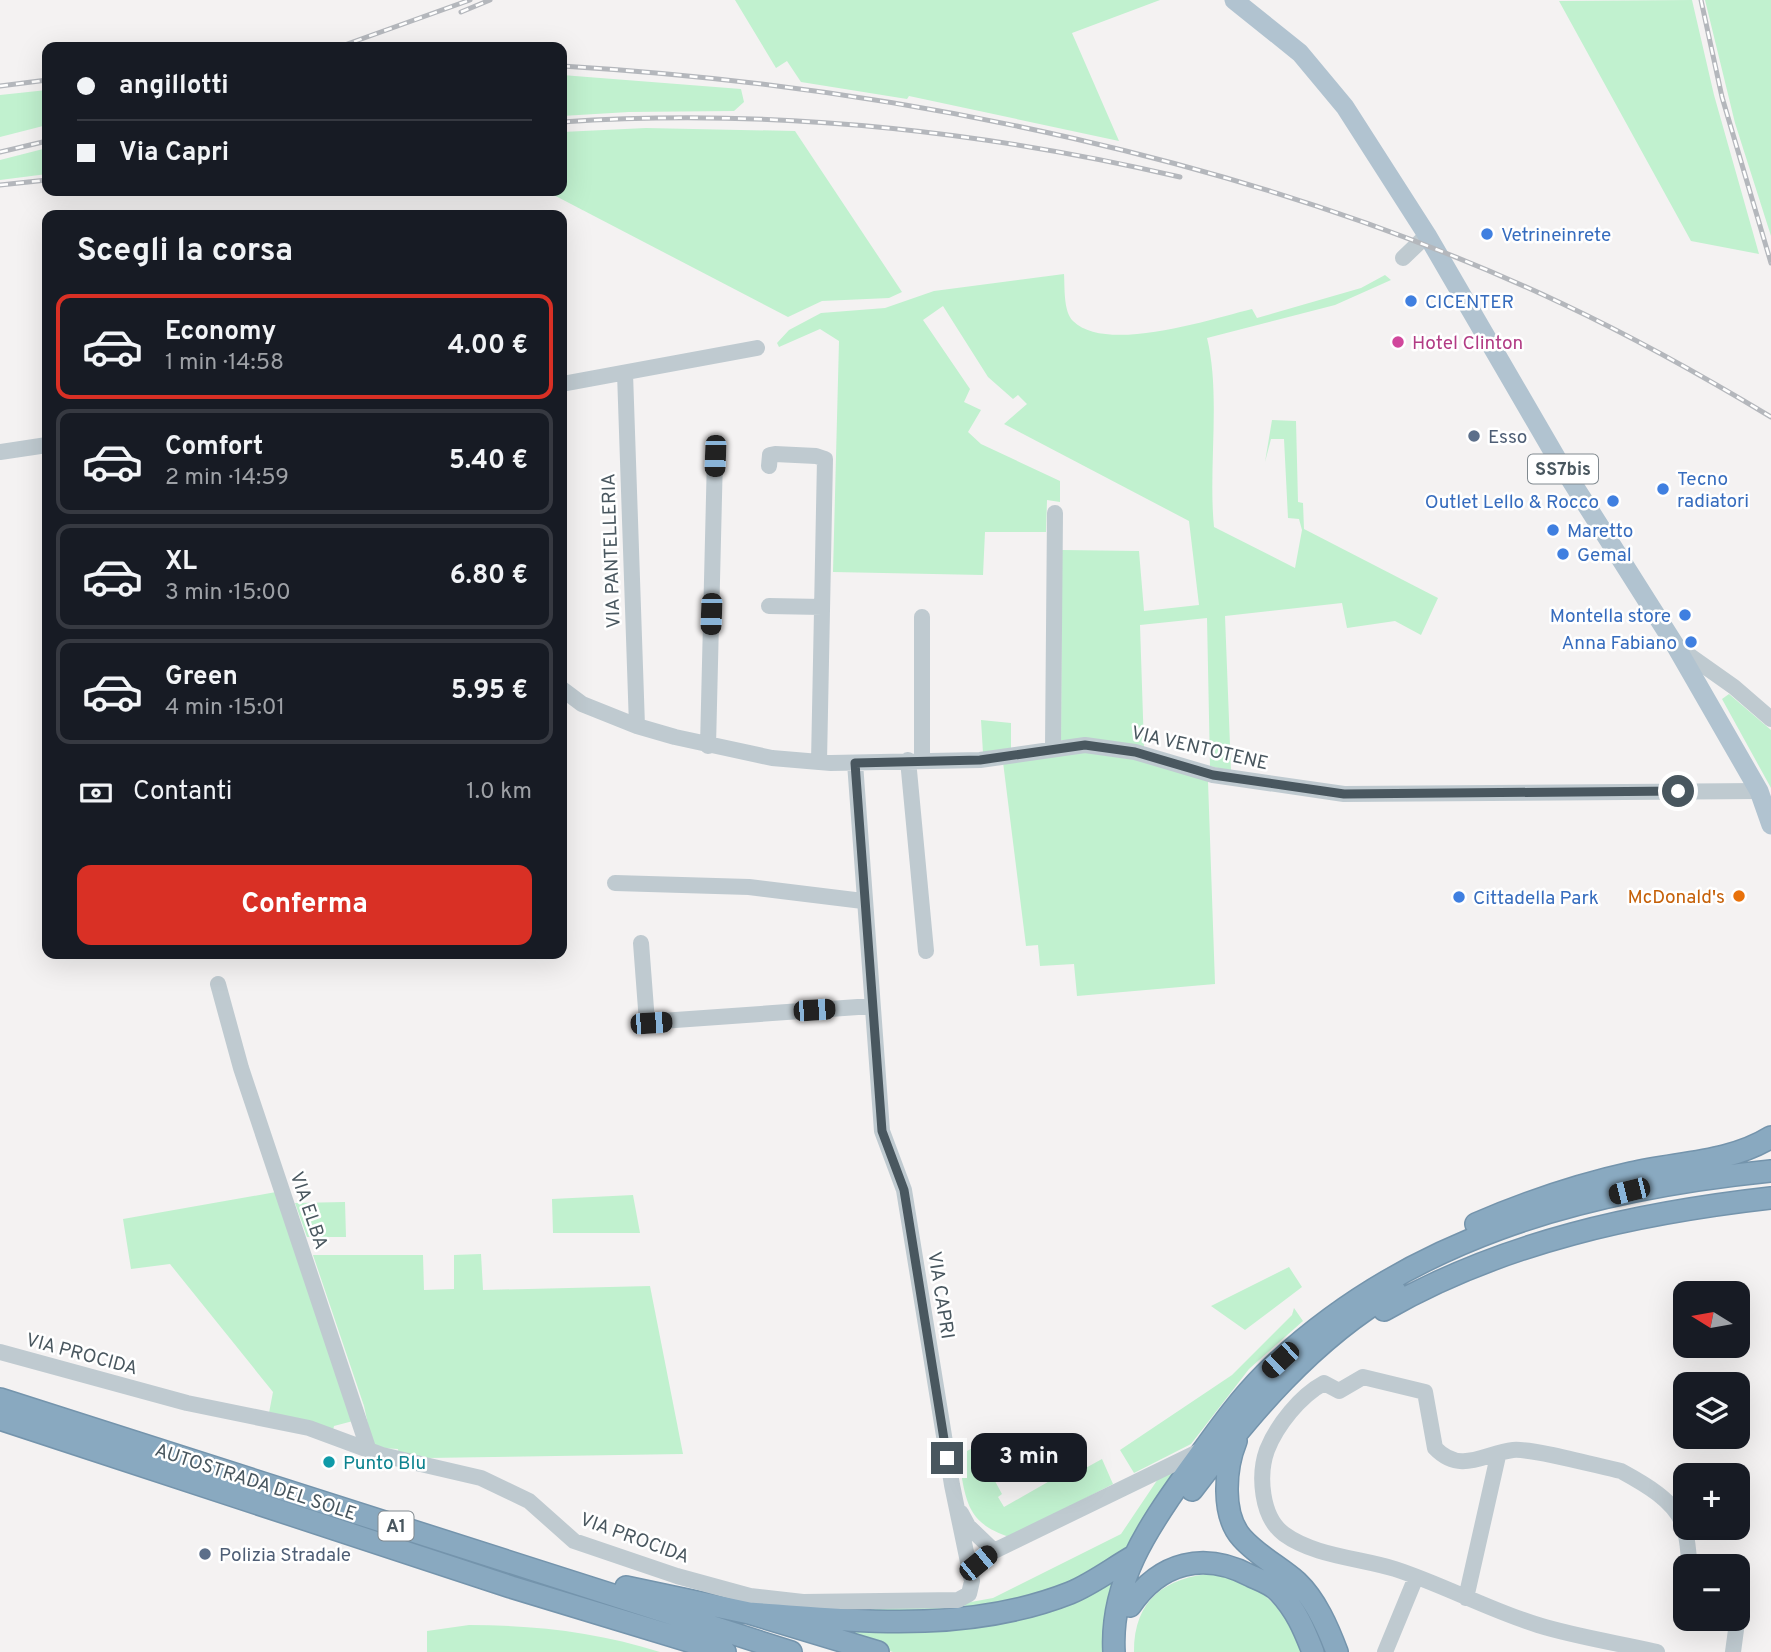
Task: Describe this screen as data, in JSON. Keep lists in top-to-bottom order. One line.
{"streets":{"highway":["AUTOSTRADA DEL SOLE","A1"],"main road":["SS7bis"],"street":["VIA PANTELLERIA","VIA VENTOTENE","VIA ELBA","VIA CAPRI","VIA PROCIDA"]},"crossings":[["SS7bis","VIA VENTOTENE"],["VIA PANTELLERIA","VIA VENTOTENE"],["VIA VENTOTENE","VIA CAPRI"],["VIA ELBA","VIA PROCIDA"],["VIA CAPRI","VIA PROCIDA"]],"places":["Vetrineinrete","CICENTER","Hotel Clinton","Esso","Tecno radiatori","Outlet Lello & Rocco","Maretto","Gemal","Montella store","Anna Fabiano","McDonald's","Cittadella Park","Punto Blu","Polizia Stradale"],"north":"left","page":{"banner":["angillotti","Via Capri"],"heading":"Scegli la corsa","list":[{"name":"Economy","note":"1 min · 14:58","value":"4.00 €"},{"name":"Comfort","note":"2 min · 14:59","value":"5.40 €"},{"name":"XL","note":"3 min · 15:00","value":"6.80 €"},{"name":"Green","note":"4 min · 15:01","value":"5.95 €"}],"pay":["Contanti","1.0 km"],"buttons":"Conferma","map_buttons":["+","−"],"bubble":"3 min"}}
